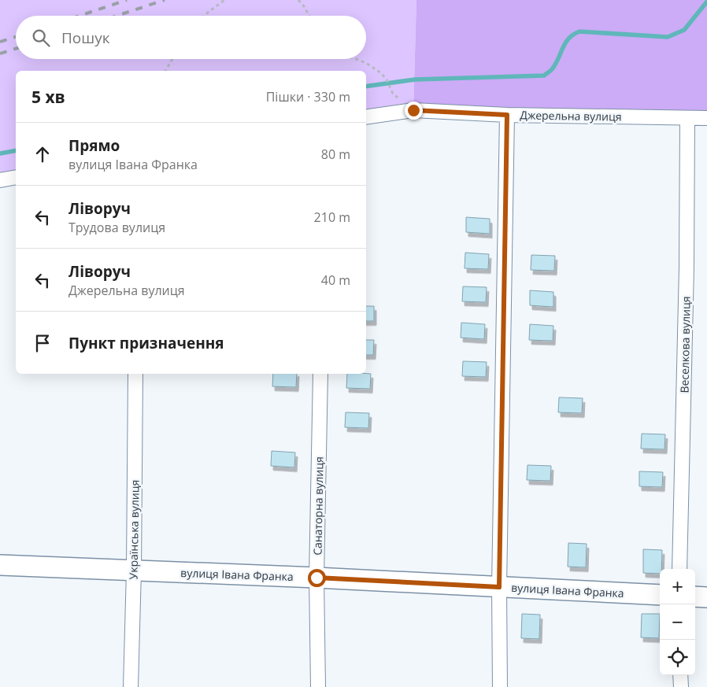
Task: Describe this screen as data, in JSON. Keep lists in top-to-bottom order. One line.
{"streets":{"street":["Джерельна вулиця","Веселкова вулиця","Санаторна вулиця","Українська вулиця","вулиця Івана Франка"]},"crossings":[["Джерельна вулиця","Веселкова вулиця"],["Санаторна вулиця","вулиця Івана Франка"],["Українська вулиця","вулиця Івана Франка"]],"page":{"search":"Пошук","heading":["5 хв","Пішки · 330 m"],"list":[["Прямо","вулиця Івана Франка","80 m"],["Ліворуч","Трудова вулиця","210 m"],["Ліворуч","Джерельна вулиця","40 m"],"Пункт призначення"],"map_buttons":["+","−"]}}
